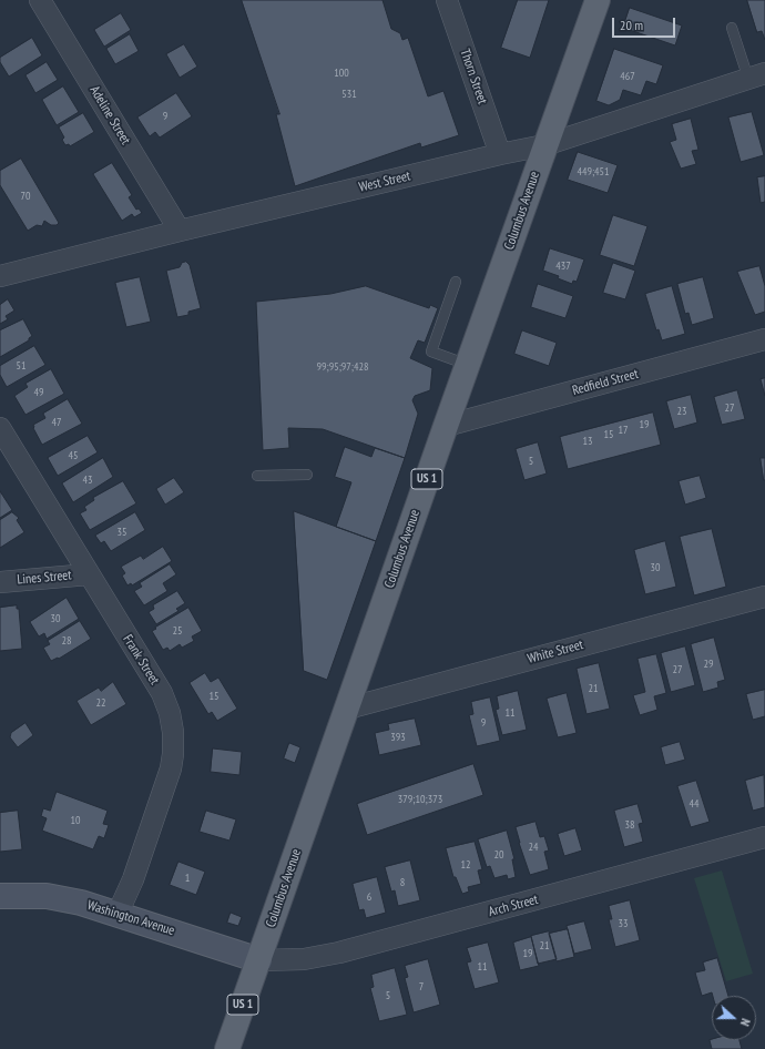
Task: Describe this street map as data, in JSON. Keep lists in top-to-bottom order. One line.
{"streets":{"main road":["Columbus Avenue","US 1","Washington Avenue"],"street":["Thorn Street","Adeline Street","West Street","Redfield Street","Lines Street","White Street","Frank Street","Arch Street"]},"crossings":[["Thorn Street","West Street"],["Adeline Street","West Street"],["West Street","Columbus Avenue"],["Columbus Avenue","Redfield Street"],["Columbus Avenue","White Street"],["Columbus Avenue","Arch Street"],["Columbus Avenue","Washington Avenue"],["Lines Street","Frank Street"],["Frank Street","Washington Avenue"],["Arch Street","Washington Avenue"]],"house_numbers":["100","467","531","9","449;451","70","437","51","99;95;97;428","49","27","23","47","19","17","15","13","45","5","43","35","30","30","25","28","29","27","21","15","22","11","9","393","379;10;373","44","10","38","24","20","12","1","8","6","33","21","19","11","7","5"],"scale_bar":"20 m","north":"right"}
